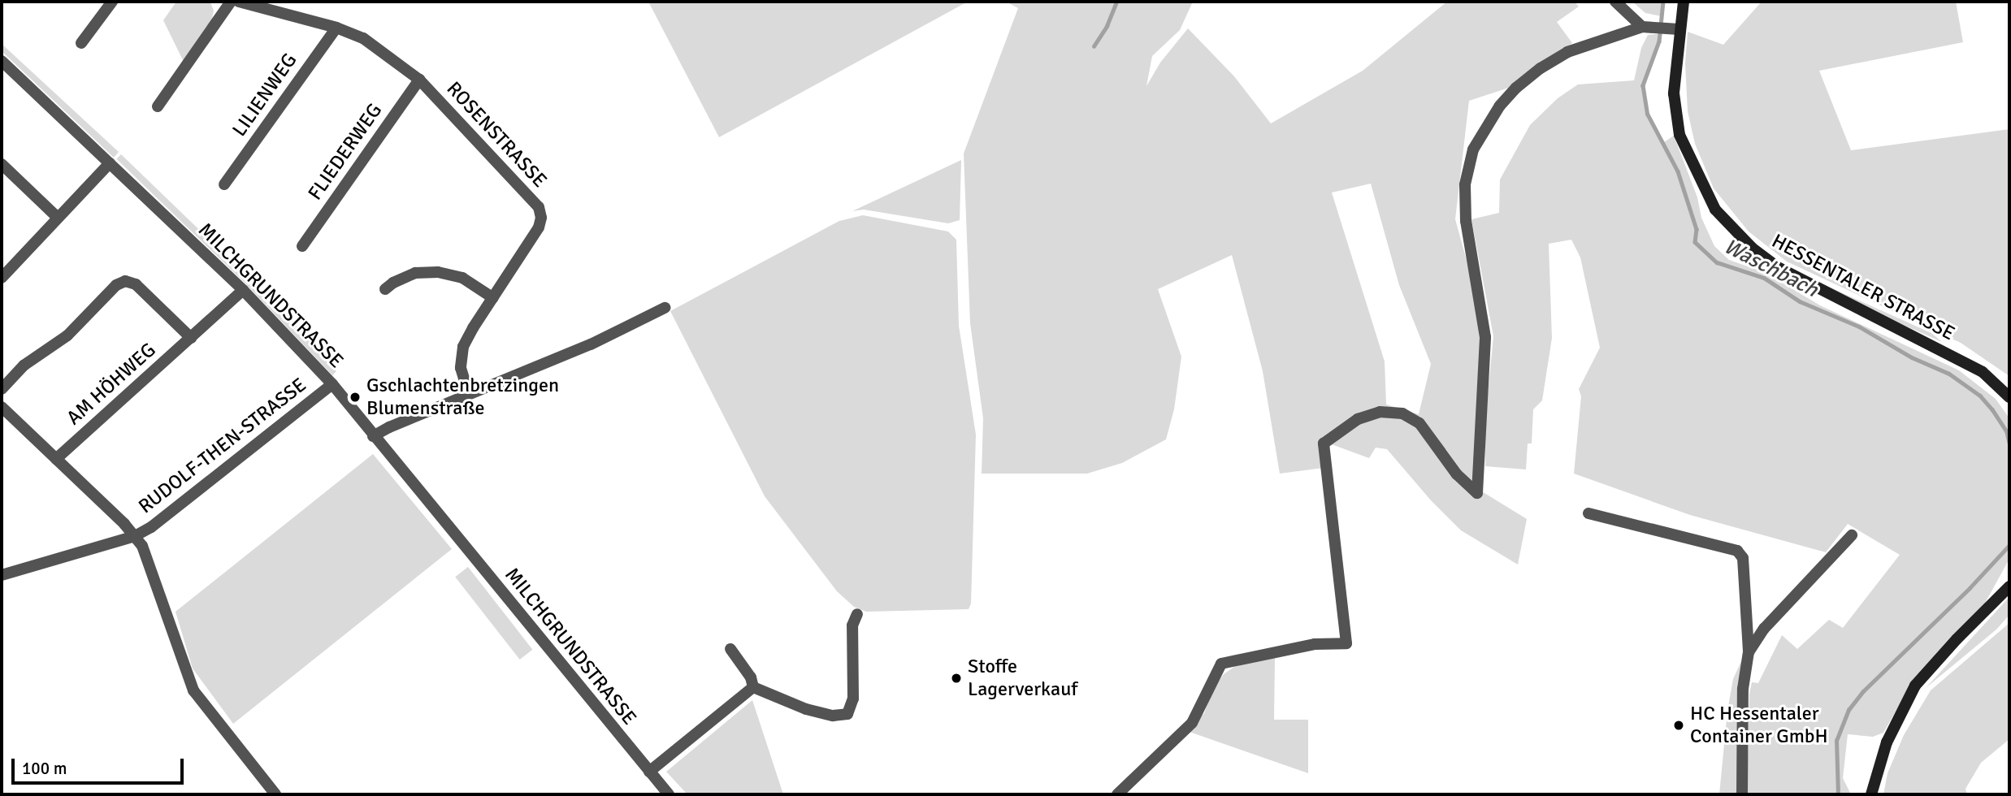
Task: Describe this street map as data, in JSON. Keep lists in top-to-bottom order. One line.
{"streets":{"main road":["HESSENTALER STRASSE"],"street":["LILIENWEG","ROSENSTRASSE","FLIEDERWEG","MILCHGRUNDSTRASSE","AM HÖHWEG","RUDOLF-THEN-STRASSE"]},"crossings":[["LILIENWEG","ROSENSTRASSE"],["ROSENSTRASSE","FLIEDERWEG"],["MILCHGRUNDSTRASSE","AM HÖHWEG"],["MILCHGRUNDSTRASSE","RUDOLF-THEN-STRASSE"],["AM HÖHWEG","RUDOLF-THEN-STRASSE"]],"water":["Waschbach"],"places":["Gschlachtenbretzingen Blumenstraße","Stoffe Lagerverkauf","HC Hessentaler Container GmbH"],"scale_bar":"100 m"}
